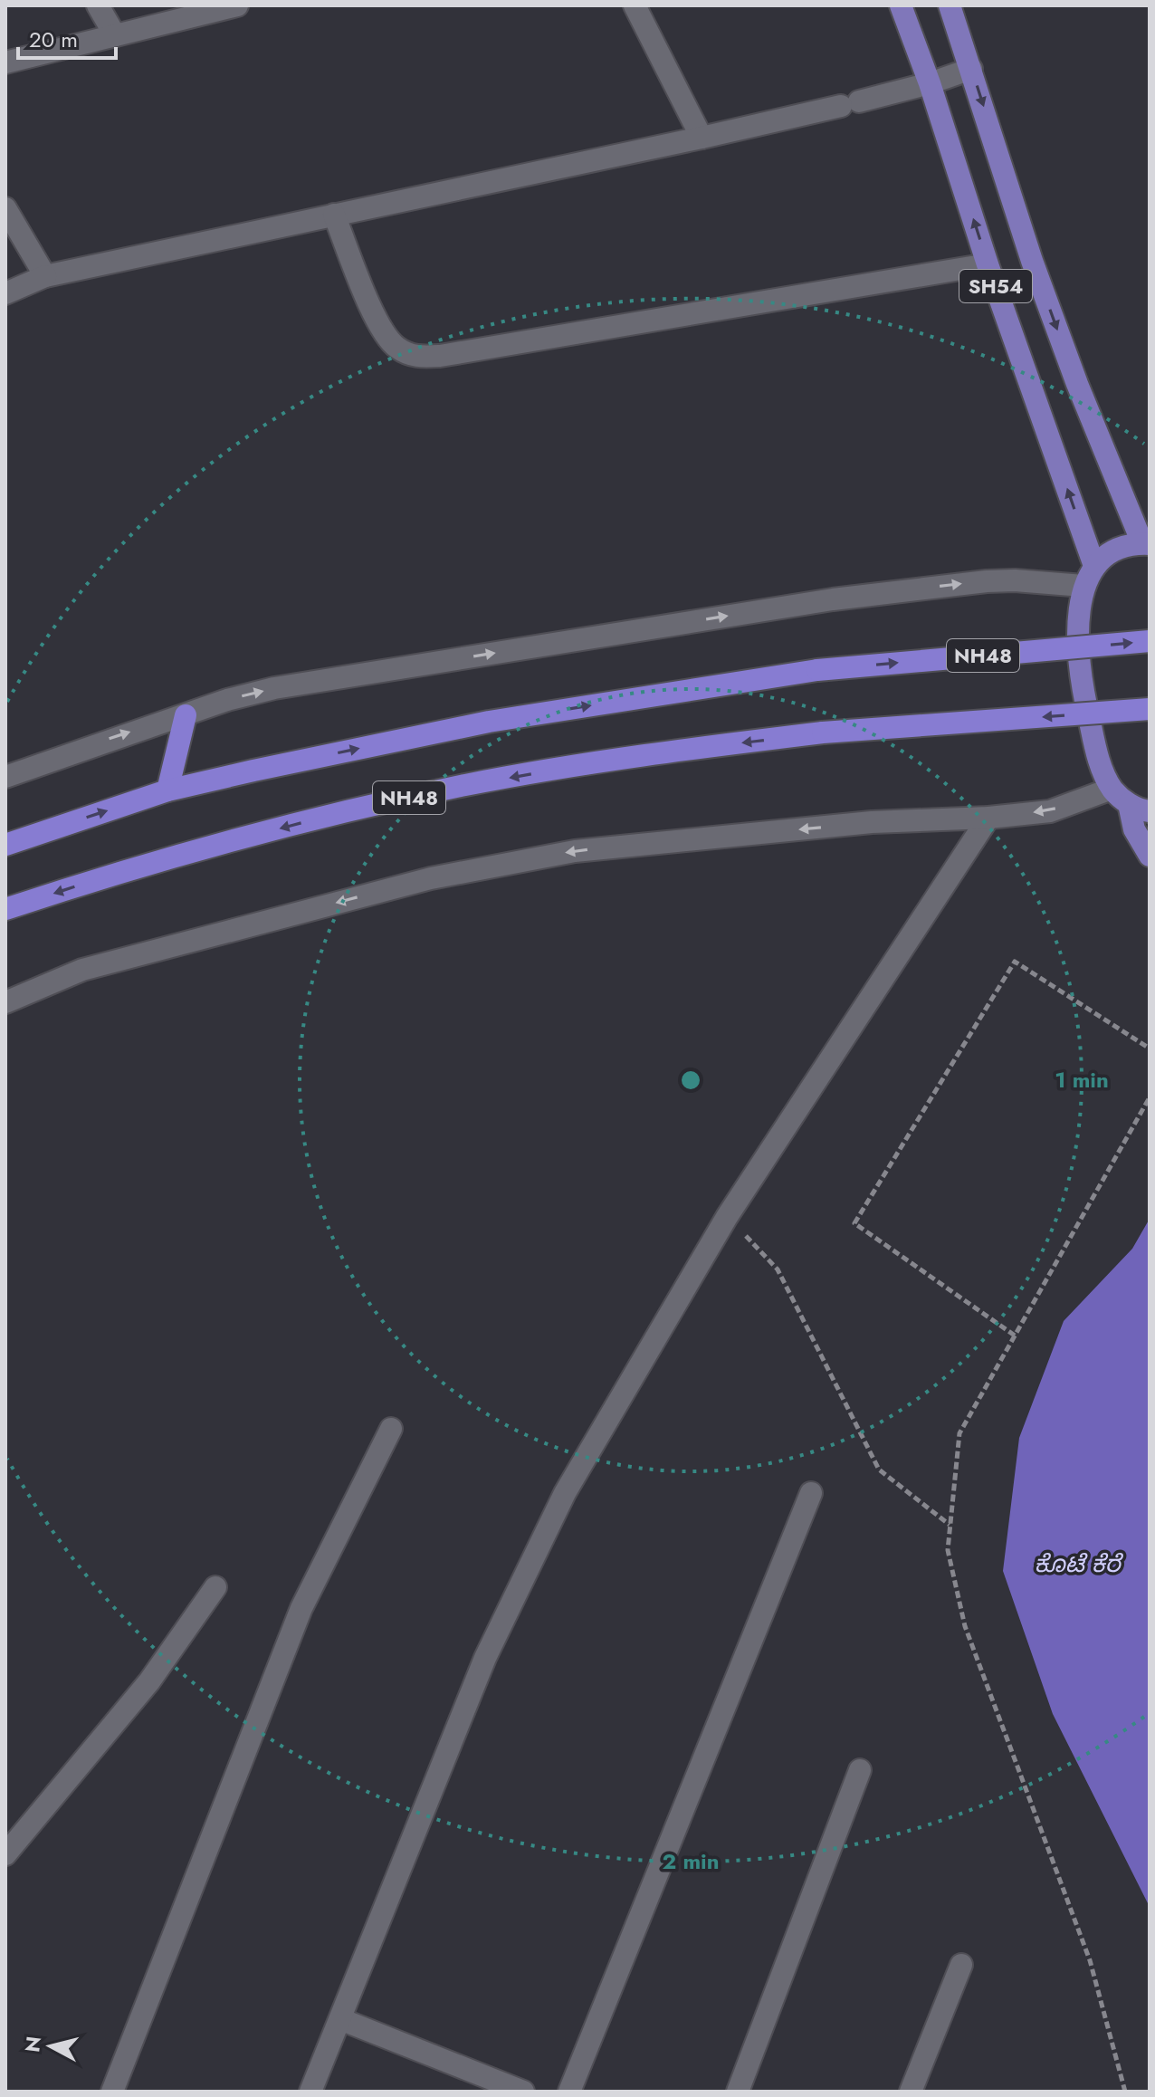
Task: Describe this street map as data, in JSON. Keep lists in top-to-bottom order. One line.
{"streets":{"highway":["NH48"],"main road":["SH54"]},"water":["ಕೊಟೆ ಕೆರೆ"],"scale_bar":"20 m","north":"left","rings":["1 min","2 min"]}
